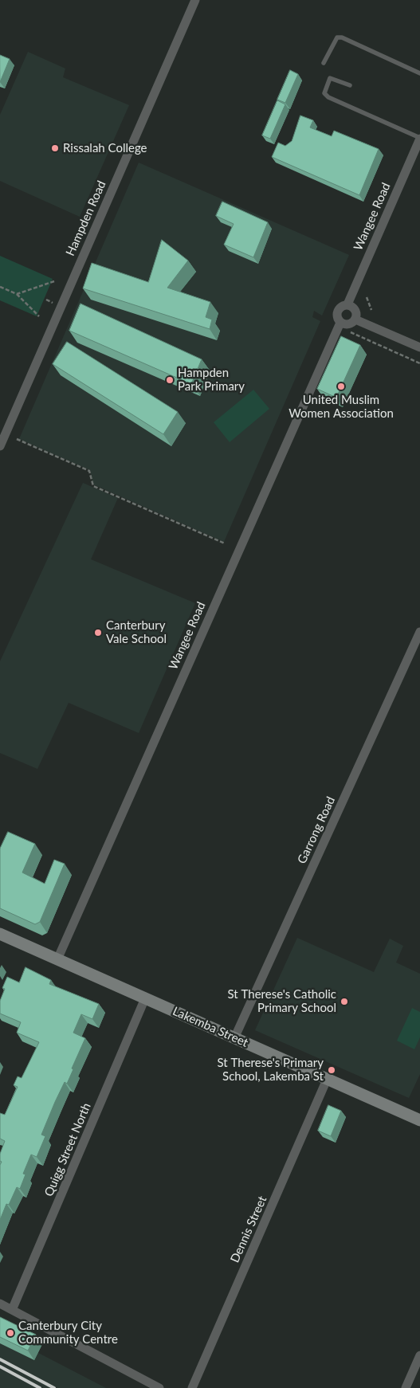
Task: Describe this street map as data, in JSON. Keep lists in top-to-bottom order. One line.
{"streets":{"main road":["Lakemba Street"],"street":["Wangee Road","Hampden Road","Garrong Road","Quigg Street North","Dennis Street"]},"crossings":[["Wangee Road","Lakemba Street"],["Garrong Road","Lakemba Street"],["Lakemba Street","Quigg Street North"],["Lakemba Street","Dennis Street"]],"places":["Rissalah College","Hampden Park Primary","United Muslim Women Association","Canterbury Vale School","St Therese's Catholic Primary School","St Therese's Primary School, Lakemba St","Canterbury City Community Centre"]}
